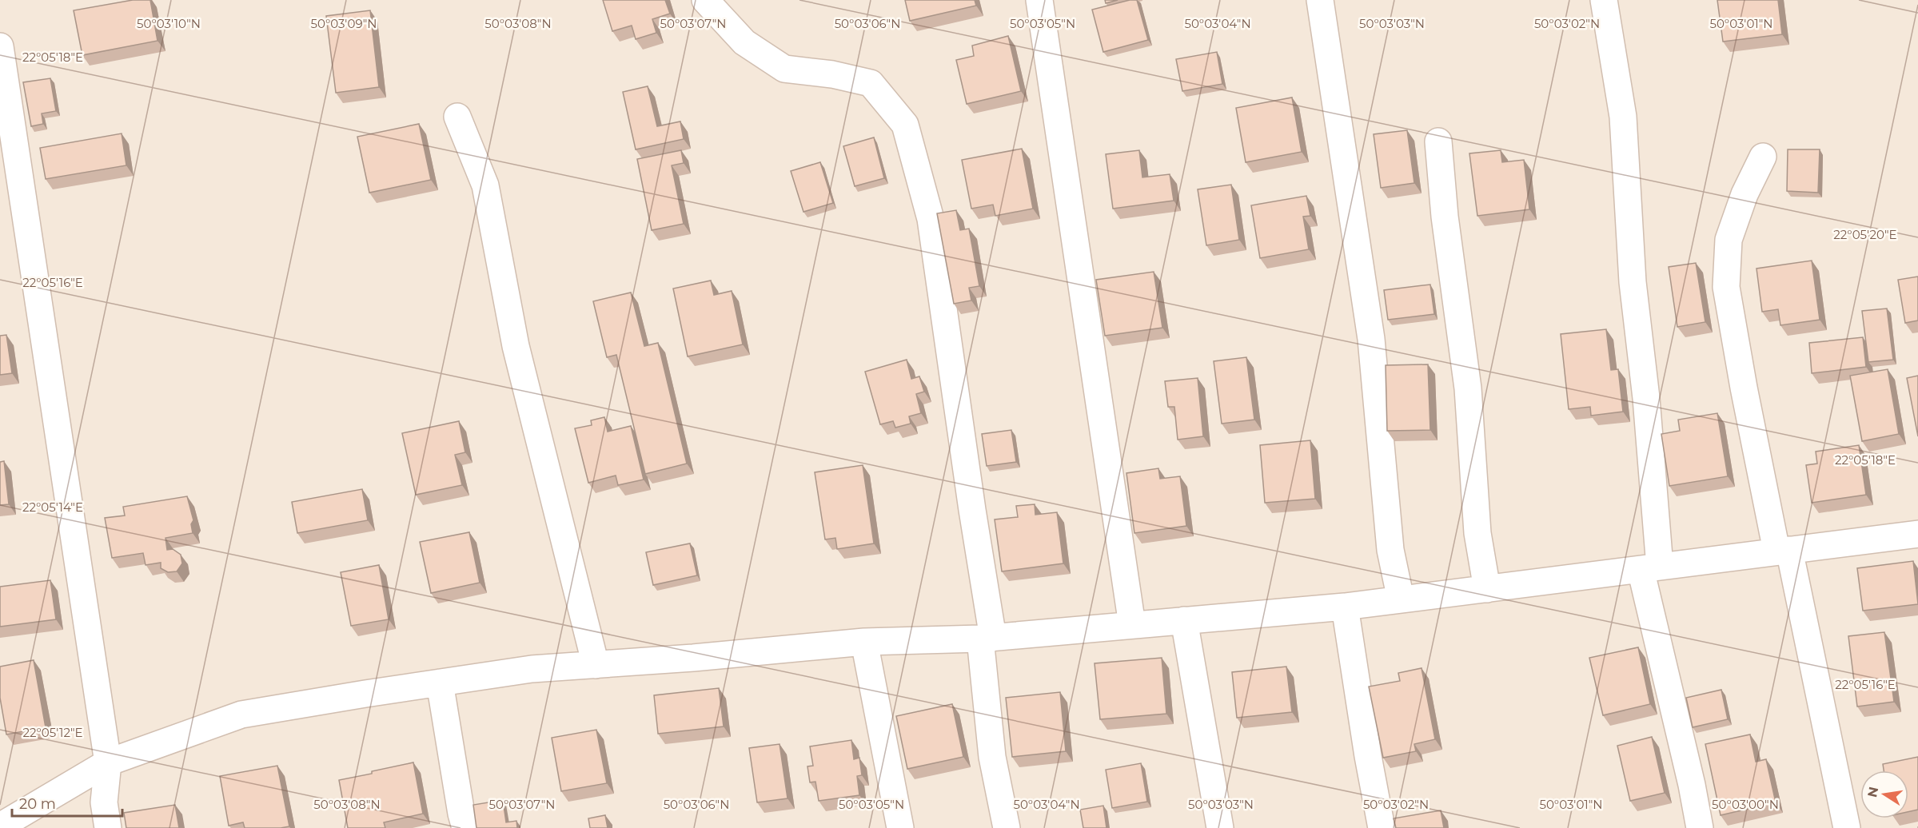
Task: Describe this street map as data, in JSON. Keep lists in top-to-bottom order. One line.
{"scale_bar":"20 m","north":"left","coordinates":["50°03'10\"N","50°03'09\"N","50°03'08\"N","50°03'07\"N","50°03'06\"N","50°03'05\"N","50°03'04\"N","50°03'03\"N","50°03'02\"N","50°03'01\"N","22°05'18\"E","22°05'20\"E","22°05'16\"E","22°05'14\"E","22°05'12\"E","50°03'00\"N"]}
